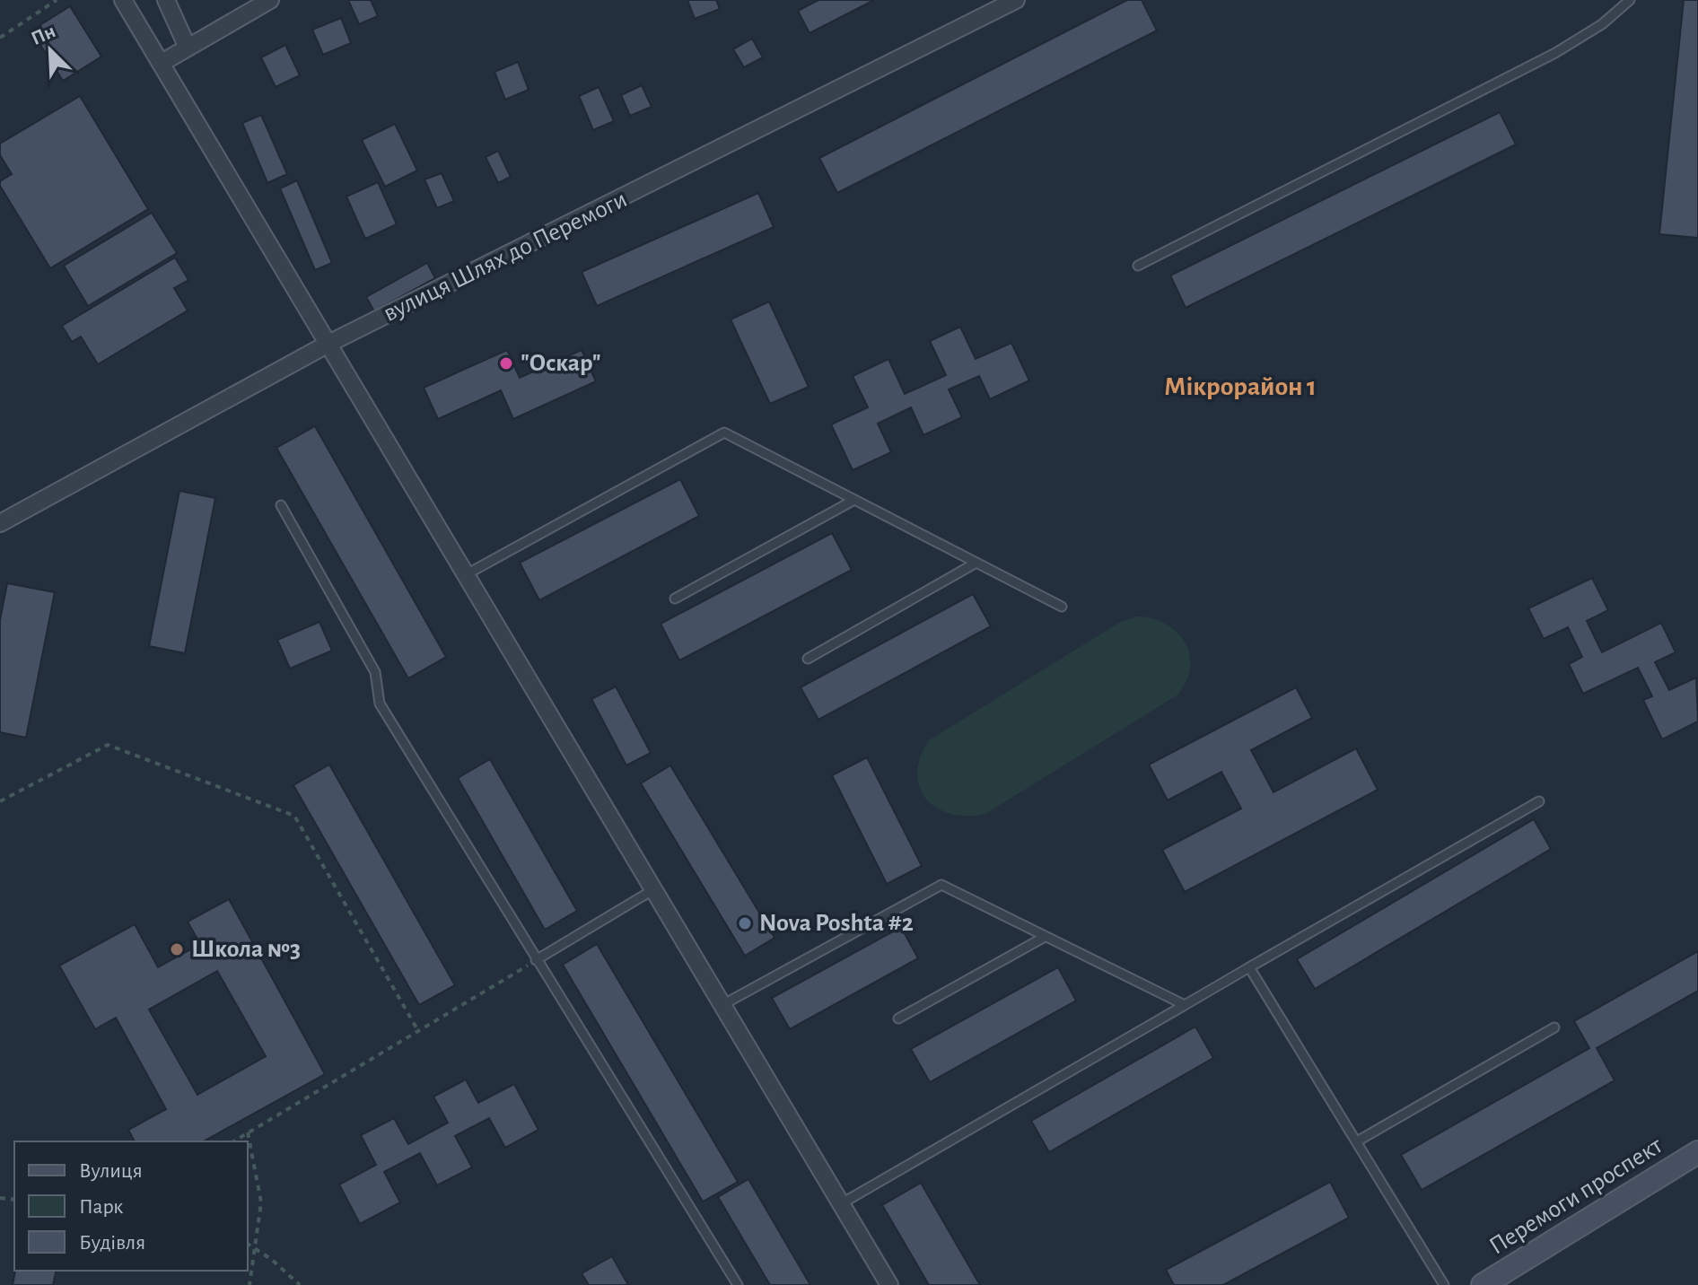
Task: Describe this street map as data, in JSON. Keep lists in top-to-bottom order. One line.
{"streets":{"street":["вулиця Шлях до Перемоги","Перемоги проспект"]},"districts":["Мікрорайон 1"],"places":["\"Оскар\"","Nova Poshta #2","Школа №3"],"legend":["Вулиця","Парк","Будівля"],"north":"top left"}
